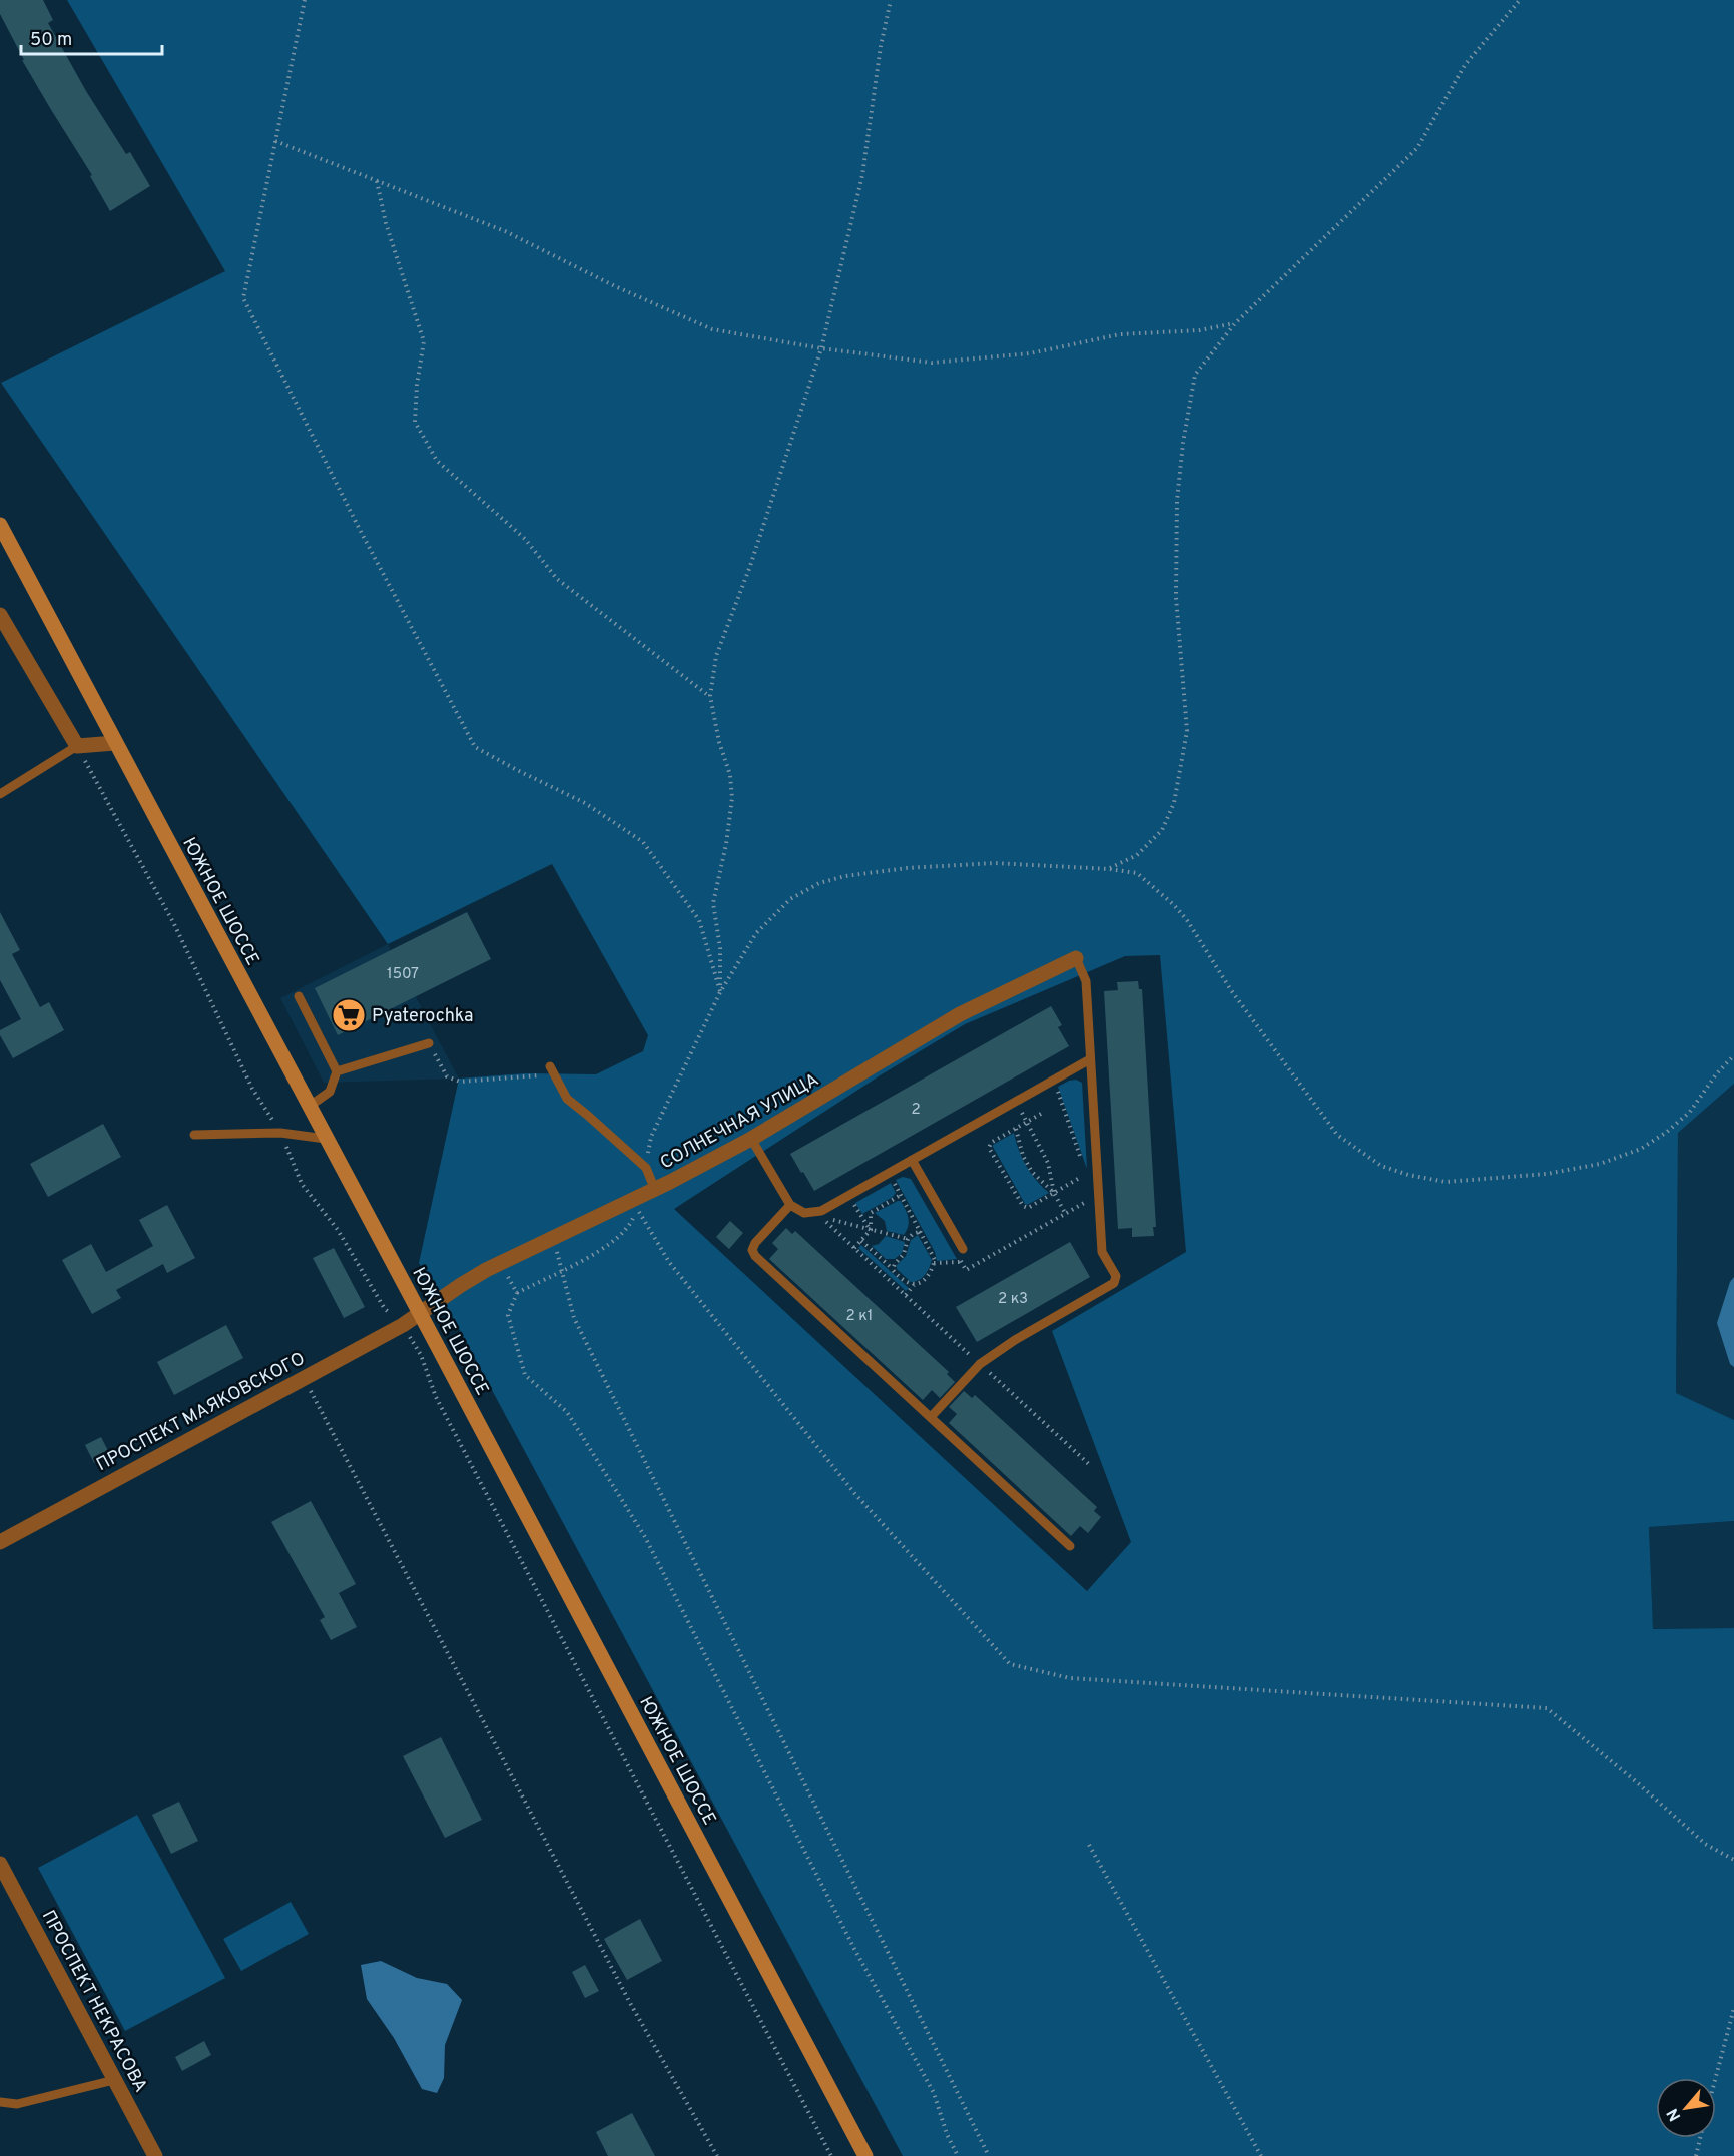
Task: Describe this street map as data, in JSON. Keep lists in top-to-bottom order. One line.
{"streets":{"street":["ЮЖНОЕ ШОССЕ","СОЛНЕЧНАЯ УЛИЦА","ПРОСПЕКТ МАЯКОВСКОГО","ПРОСПЕКТ НЕКРАСОВА"]},"crossings":[["ЮЖНОЕ ШОССЕ","СОЛНЕЧНАЯ УЛИЦА"],["ЮЖНОЕ ШОССЕ","ПРОСПЕКТ МАЯКОВСКОГО"],["СОЛНЕЧНАЯ УЛИЦА","ПРОСПЕКТ МАЯКОВСКОГО"]],"places":{"supermarket":["Pyaterochka"]},"house_numbers":["1507","2","2 к3","2 к1"],"scale_bar":"50 m","north":"bottom left"}
